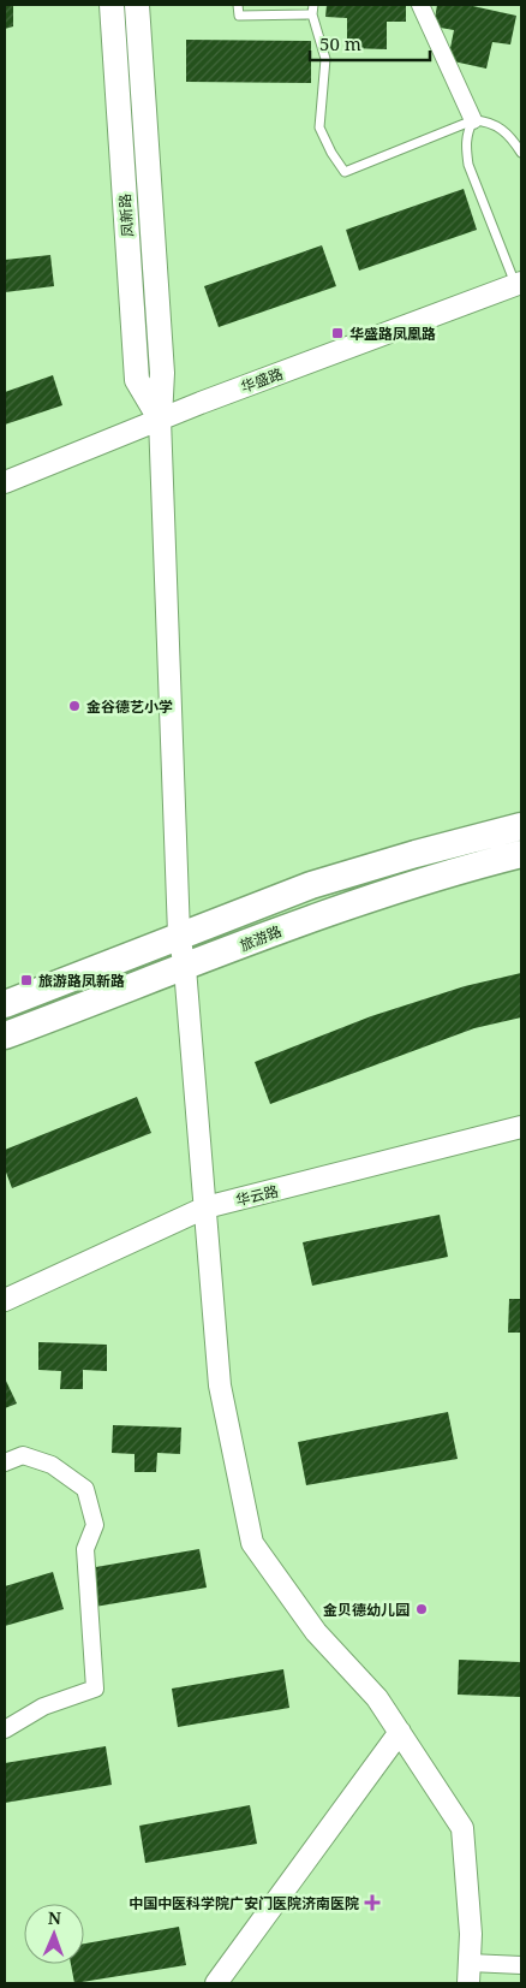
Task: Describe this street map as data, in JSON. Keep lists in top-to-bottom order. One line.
{"streets":{"main road":["凤新路","旅游路"],"street":["华盛路","华云路"]},"crossings":[["凤新路","华盛路"]],"places":{"transit":["华盛路凤凰路","旅游路凤新路"],"other":["金谷德艺小学","金贝德幼儿园"],"health":["中国中医科学院广安门医院济南医院"]},"scale_bar":"50 m","north":"top"}
